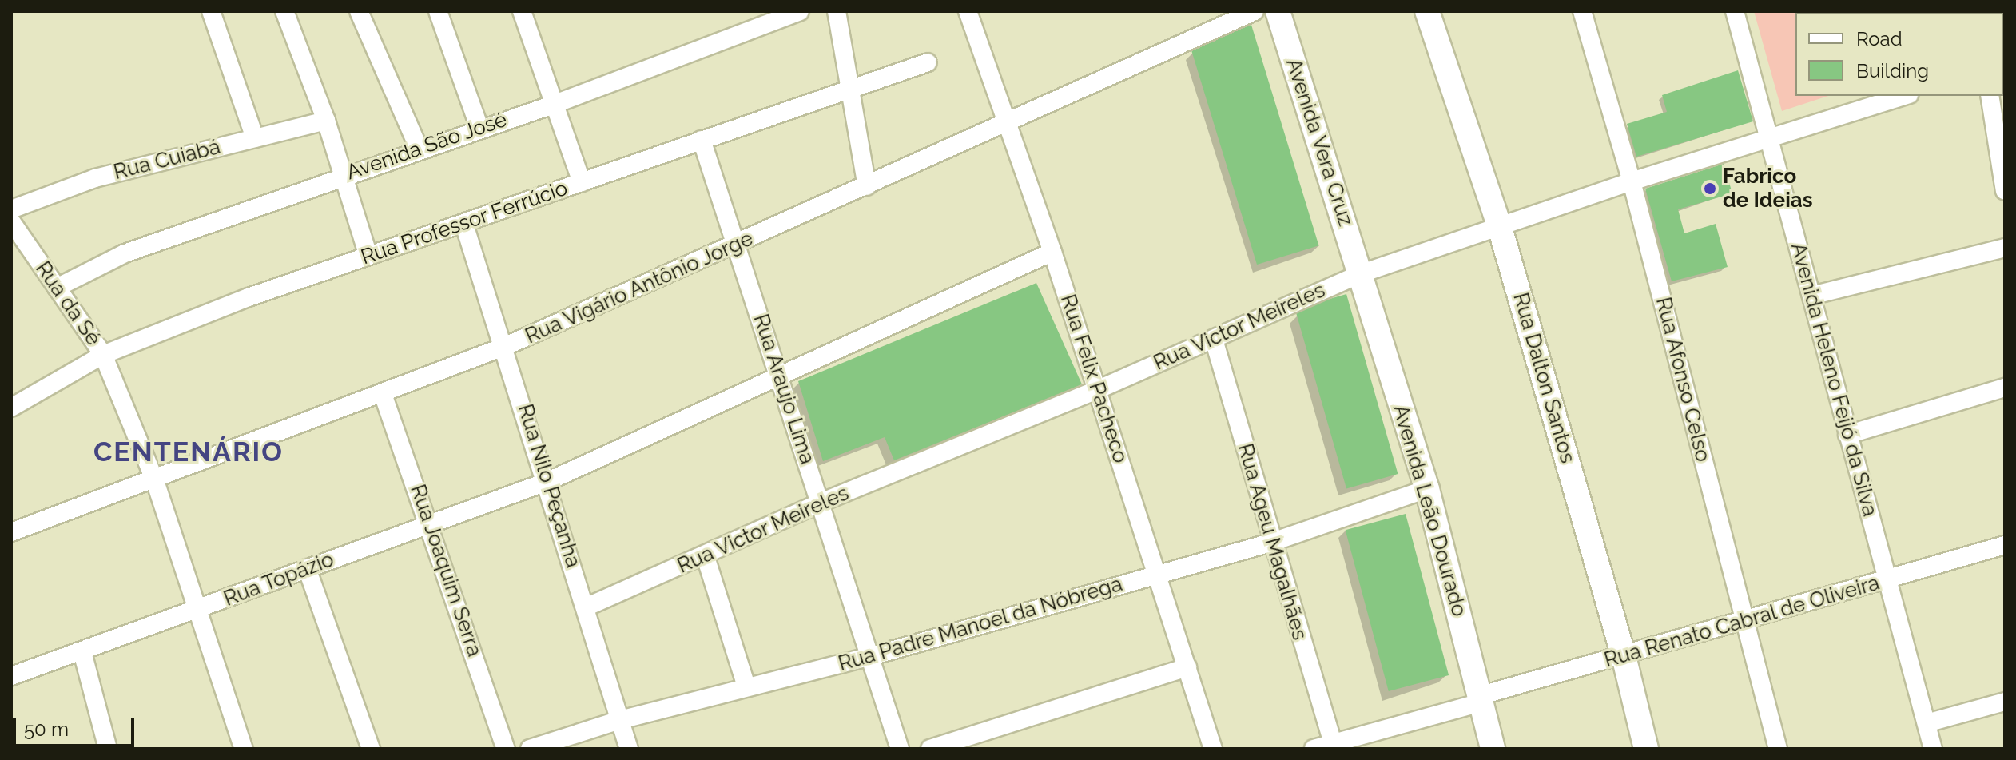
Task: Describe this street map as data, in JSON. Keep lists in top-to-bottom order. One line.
{"streets":{"main road":["Avenida Vera Cruz","Rua Dalton Santos","Avenida Leão Dourado"],"street":["Avenida São José","Rua Cuiabá","Rua Professor Ferrúcio","Rua Vigário Antônio Jorge","Rua da Sé","Rua Victor Meireles","Rua Felix Pacheco","Rua Afonso Celso","Avenida Heleno Feijó da Silva","Rua Araujo Lima","Rua Nilo Peçanha","Rua Ageu Magalhães","Rua Joaquim Serra","Rua Topázio","Rua Renato Cabral de Oliveira","Rua Padre Manoel da Nóbrega"]},"crossings":[["Avenida Vera Cruz","Rua Victor Meireles"],["Avenida Vera Cruz","Avenida Leão Dourado"],["Avenida São José","Rua da Sé"],["Rua Professor Ferrúcio","Rua da Sé"],["Rua Professor Ferrúcio","Rua Araujo Lima"],["Rua Professor Ferrúcio","Rua Nilo Peçanha"],["Rua Vigário Antônio Jorge","Rua da Sé"],["Rua Vigário Antônio Jorge","Rua Felix Pacheco"],["Rua Vigário Antônio Jorge","Rua Araujo Lima"],["Rua Vigário Antônio Jorge","Rua Nilo Peçanha"],["Rua Vigário Antônio Jorge","Rua Joaquim Serra"],["Rua da Sé","Rua Topázio"],["Rua Victor Meireles","Rua Dalton Santos"],["Rua Victor Meireles","Rua Felix Pacheco"],["Rua Victor Meireles","Rua Afonso Celso"],["Rua Victor Meireles","Avenida Heleno Feijó da Silva"],["Rua Victor Meireles","Rua Araujo Lima"],["Rua Victor Meireles","Rua Nilo Peçanha"],["Rua Victor Meireles","Avenida Leão Dourado"],["Rua Victor Meireles","Rua Ageu Magalhães"],["Rua Dalton Santos","Rua Renato Cabral de Oliveira"],["Rua Felix Pacheco","Rua Topázio"],["Rua Felix Pacheco","Rua Padre Manoel da Nóbrega"],["Rua Afonso Celso","Rua Renato Cabral de Oliveira"],["Avenida Heleno Feijó da Silva","Rua Renato Cabral de Oliveira"],["Rua Araujo Lima","Rua Topázio"],["Rua Araujo Lima","Rua Padre Manoel da Nóbrega"],["Rua Nilo Peçanha","Rua Topázio"],["Rua Nilo Peçanha","Rua Padre Manoel da Nóbrega"],["Avenida Leão Dourado","Rua Renato Cabral de Oliveira"],["Avenida Leão Dourado","Rua Padre Manoel da Nóbrega"],["Rua Ageu Magalhães","Rua Renato Cabral de Oliveira"],["Rua Ageu Magalhães","Rua Padre Manoel da Nóbrega"],["Rua Joaquim Serra","Rua Topázio"]],"districts":["CENTENÁRIO"],"places":["Fabrico de Ideias"],"legend":["Road","Building"],"scale_bar":"50 m"}
